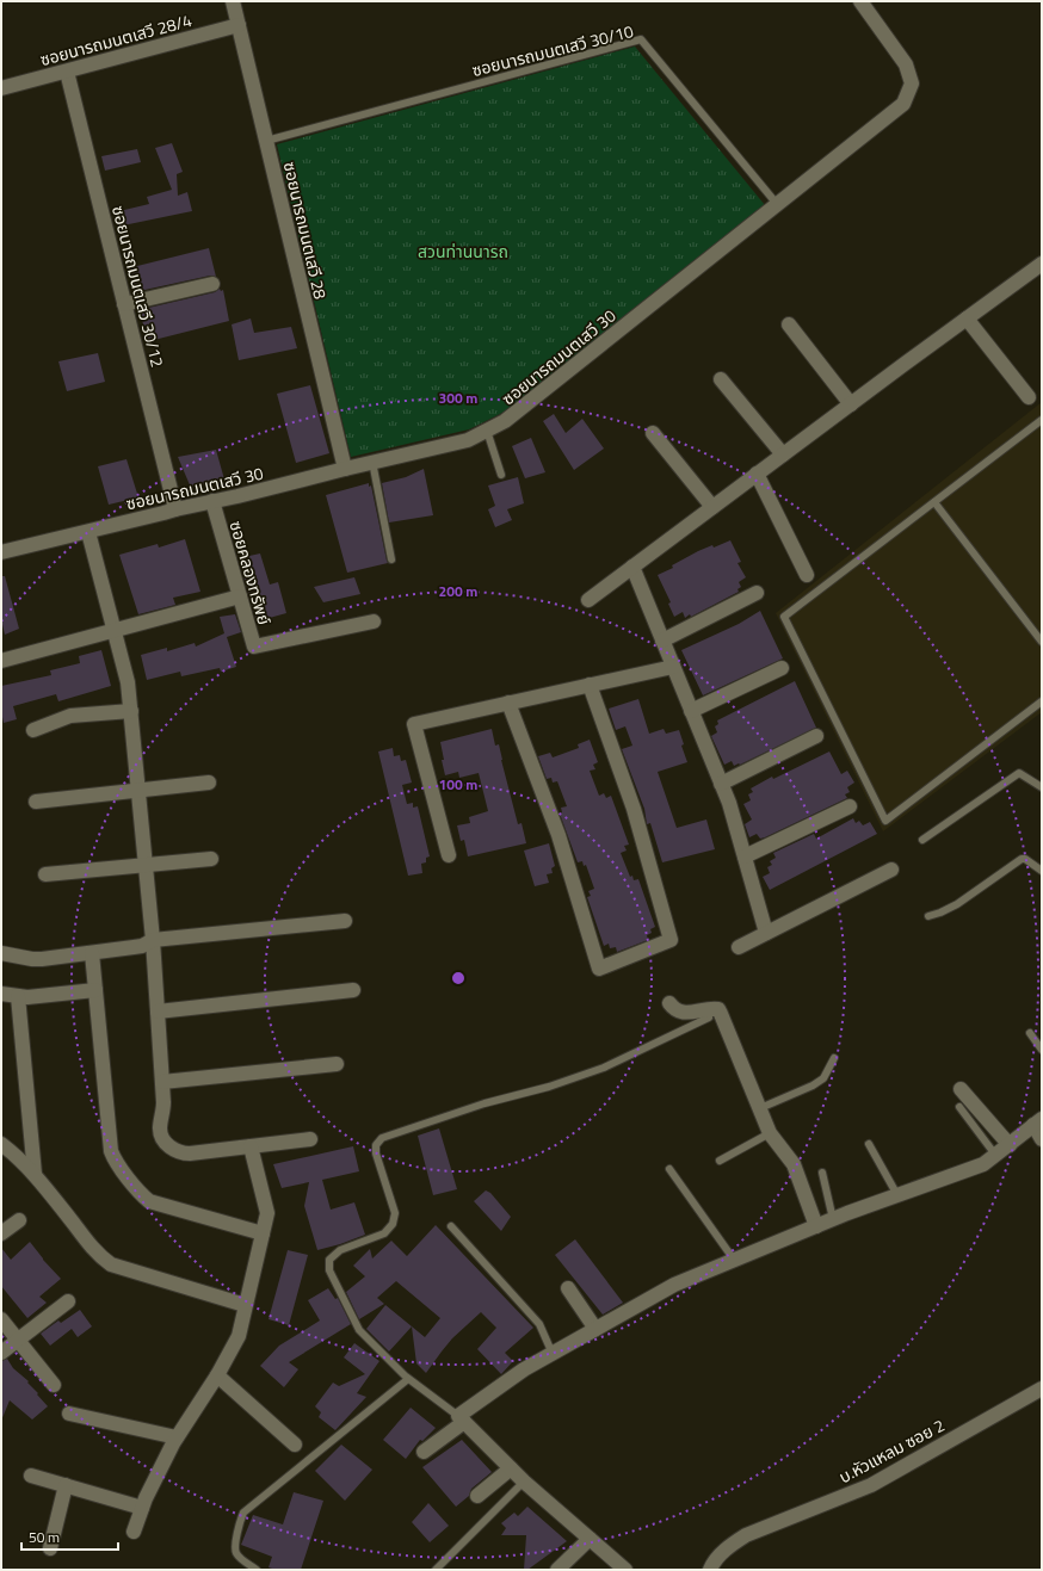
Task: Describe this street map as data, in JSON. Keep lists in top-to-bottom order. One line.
{"streets":{"street":["ซอยนารถมนตเสวี 28/4","ซอยนารถมนตเสวี 28","ซอยนารถมนตเสวี 30/12","ซอยนารถมนตเสวี 30","ซอยคลองทรัพย์","บ.หัวแหลม ซอย 2"],"lane":["ซอยนารถมนตเสวี 30/10"]},"crossings":[["ซอยนารถมนตเสวี 28/4","ซอยนารถมนตเสวี 28"],["ซอยนารถมนตเสวี 28/4","ซอยนารถมนตเสวี 30/12"],["ซอยนารถมนตเสวี 30/10","ซอยนารถมนตเสวี 28"],["ซอยนารถมนตเสวี 30/10","ซอยนารถมนตเสวี 30"],["ซอยนารถมนตเสวี 28","ซอยนารถมนตเสวี 30"],["ซอยนารถมนตเสวี 30/12","ซอยนารถมนตเสวี 30"],["ซอยนารถมนตเสวี 30","ซอยคลองทรัพย์"]],"parks":["สวนท่านนารถ"],"scale_bar":"50 m","rings":["300 m","200 m","100 m"]}
